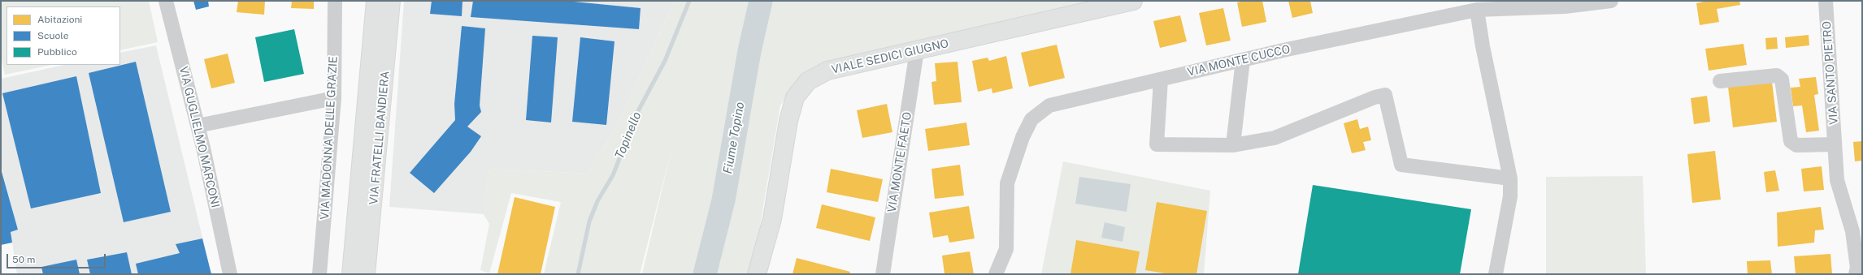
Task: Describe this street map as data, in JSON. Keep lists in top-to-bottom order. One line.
{"streets":{"main road":["VIALE SEDICI GIUGNO","VIA FRATELLI BANDIERA"],"street":["VIA MONTE CUCCO","VIA SANTO PIETRO","VIA GUGLIELMO MARCONI","VIA MADONNA DELLE GRAZIE","VIA MONTE FAETO"]},"crossings":[["VIALE SEDICI GIUGNO","VIA MONTE FAETO"]],"water":["Topinello","Fiume Topino"],"legend":["Abitazioni","Scuole","Pubblico"],"scale_bar":"50 m"}
